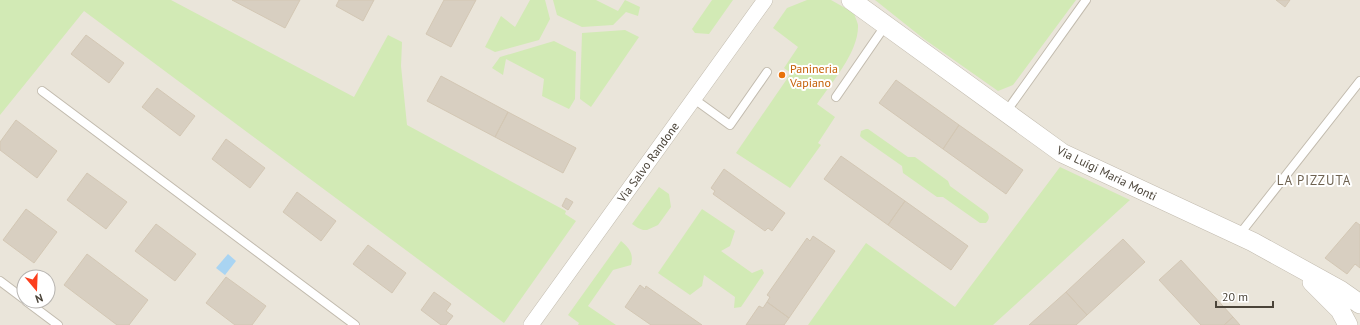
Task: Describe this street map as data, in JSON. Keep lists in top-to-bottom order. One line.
{"streets":{"street":["Via Salvo Randone","Via Luigi Maria Monti"]},"districts":["LA PIZZUTA"],"places":["Panineria Vapiano"],"scale_bar":"20 m","north":"bottom"}
